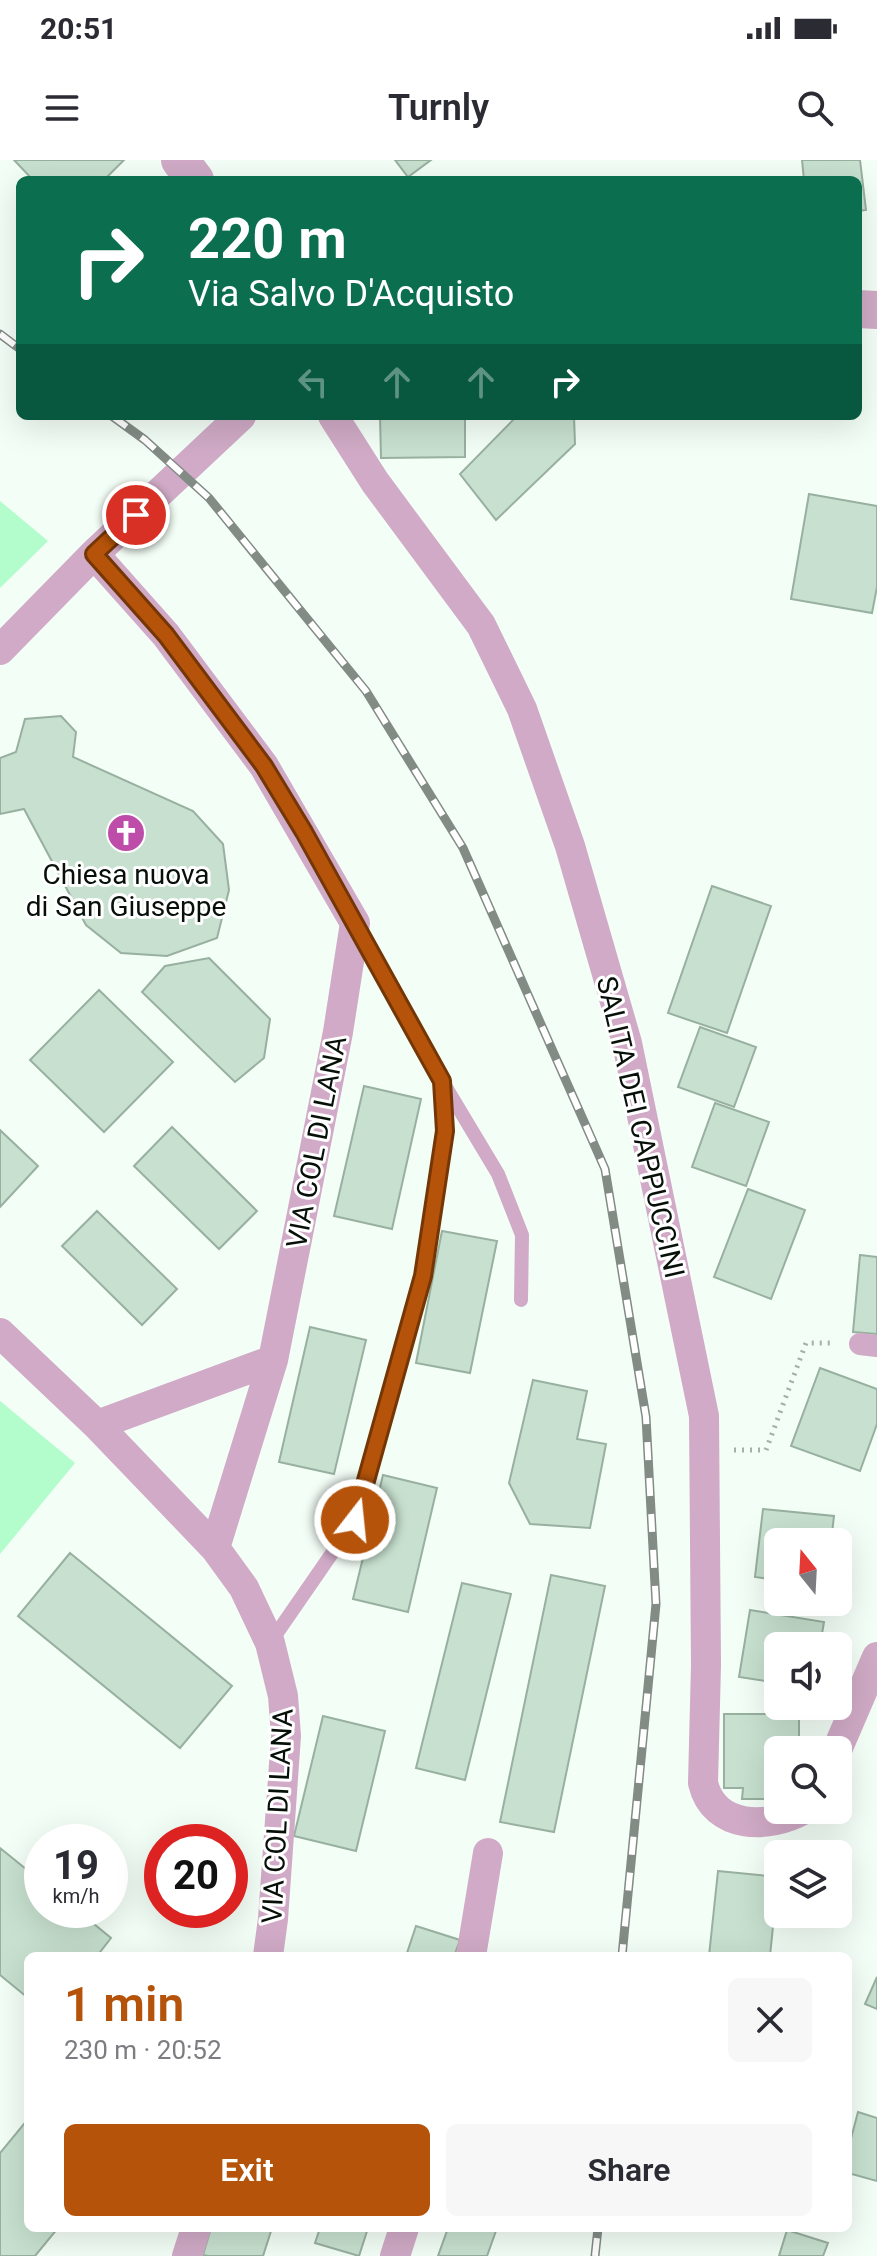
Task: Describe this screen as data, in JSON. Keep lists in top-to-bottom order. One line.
{"streets":{"street":["SALITA DEI CAPPUCCINI","VIA COL DI LANA"]},"places":{"church":["Chiesa nuova di San Giuseppe"]},"north":"top","page":{"status":"20:51","header":"Turnly","turn":["220 m","Via Salvo D'Acquisto"],"speed":"19 km/h","limit":"20","heading":["1 min","230 m · 20:52"],"buttons":["Exit","Share"]}}
